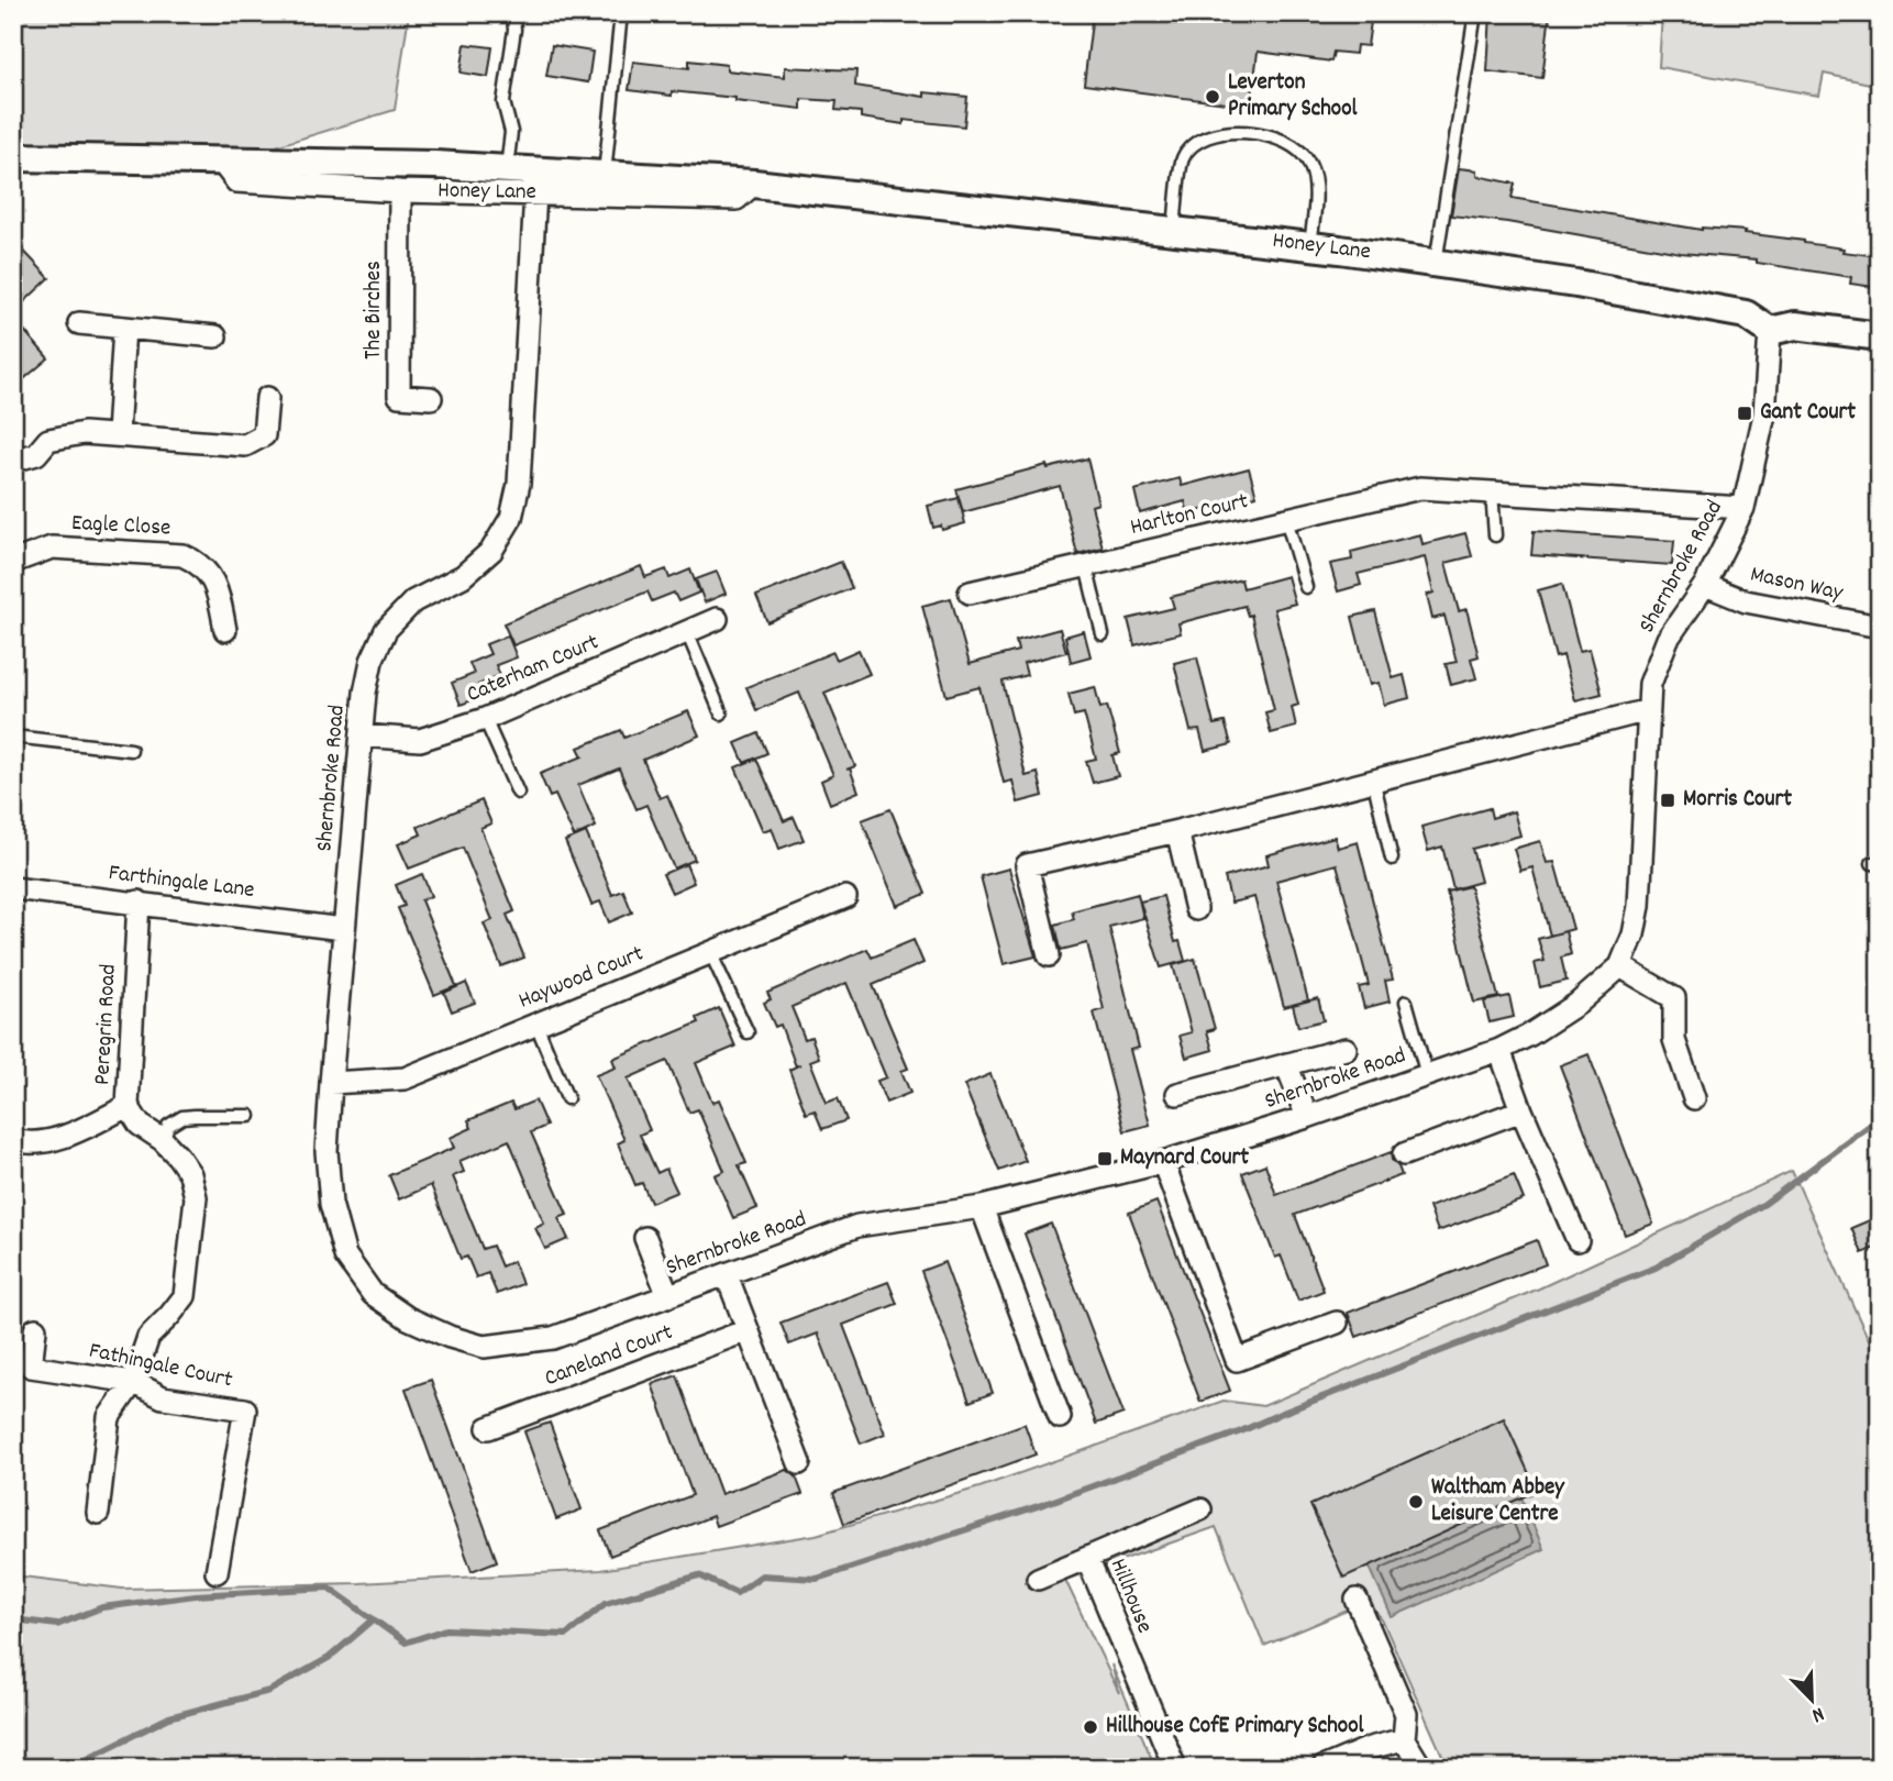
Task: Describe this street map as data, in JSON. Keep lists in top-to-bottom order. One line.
{"streets":{"street":["Honey Lane","The Birches","Harlton Court","Eagle Close","Shernbroke Road","Mason Way","Caterham Court","Farthingale Lane","Haywood Court","Peregrin Road","Caneland Court","Fathingale Court","Hillhouse"]},"crossings":[["Honey Lane","The Birches"],["Honey Lane","Shernbroke Road"],["Shernbroke Road","Mason Way"],["Shernbroke Road","Caterham Court"],["Shernbroke Road","Farthingale Lane"],["Shernbroke Road","Haywood Court"],["Farthingale Lane","Peregrin Road"],["Peregrin Road","Fathingale Court"]],"places":{"other":["Leverton Primary School","Waltham Abbey Leisure Centre","Hillhouse CofE Primary School"],"transit":["Gant Court","Morris Court","Maynard Court"]},"north":"bottom right"}
